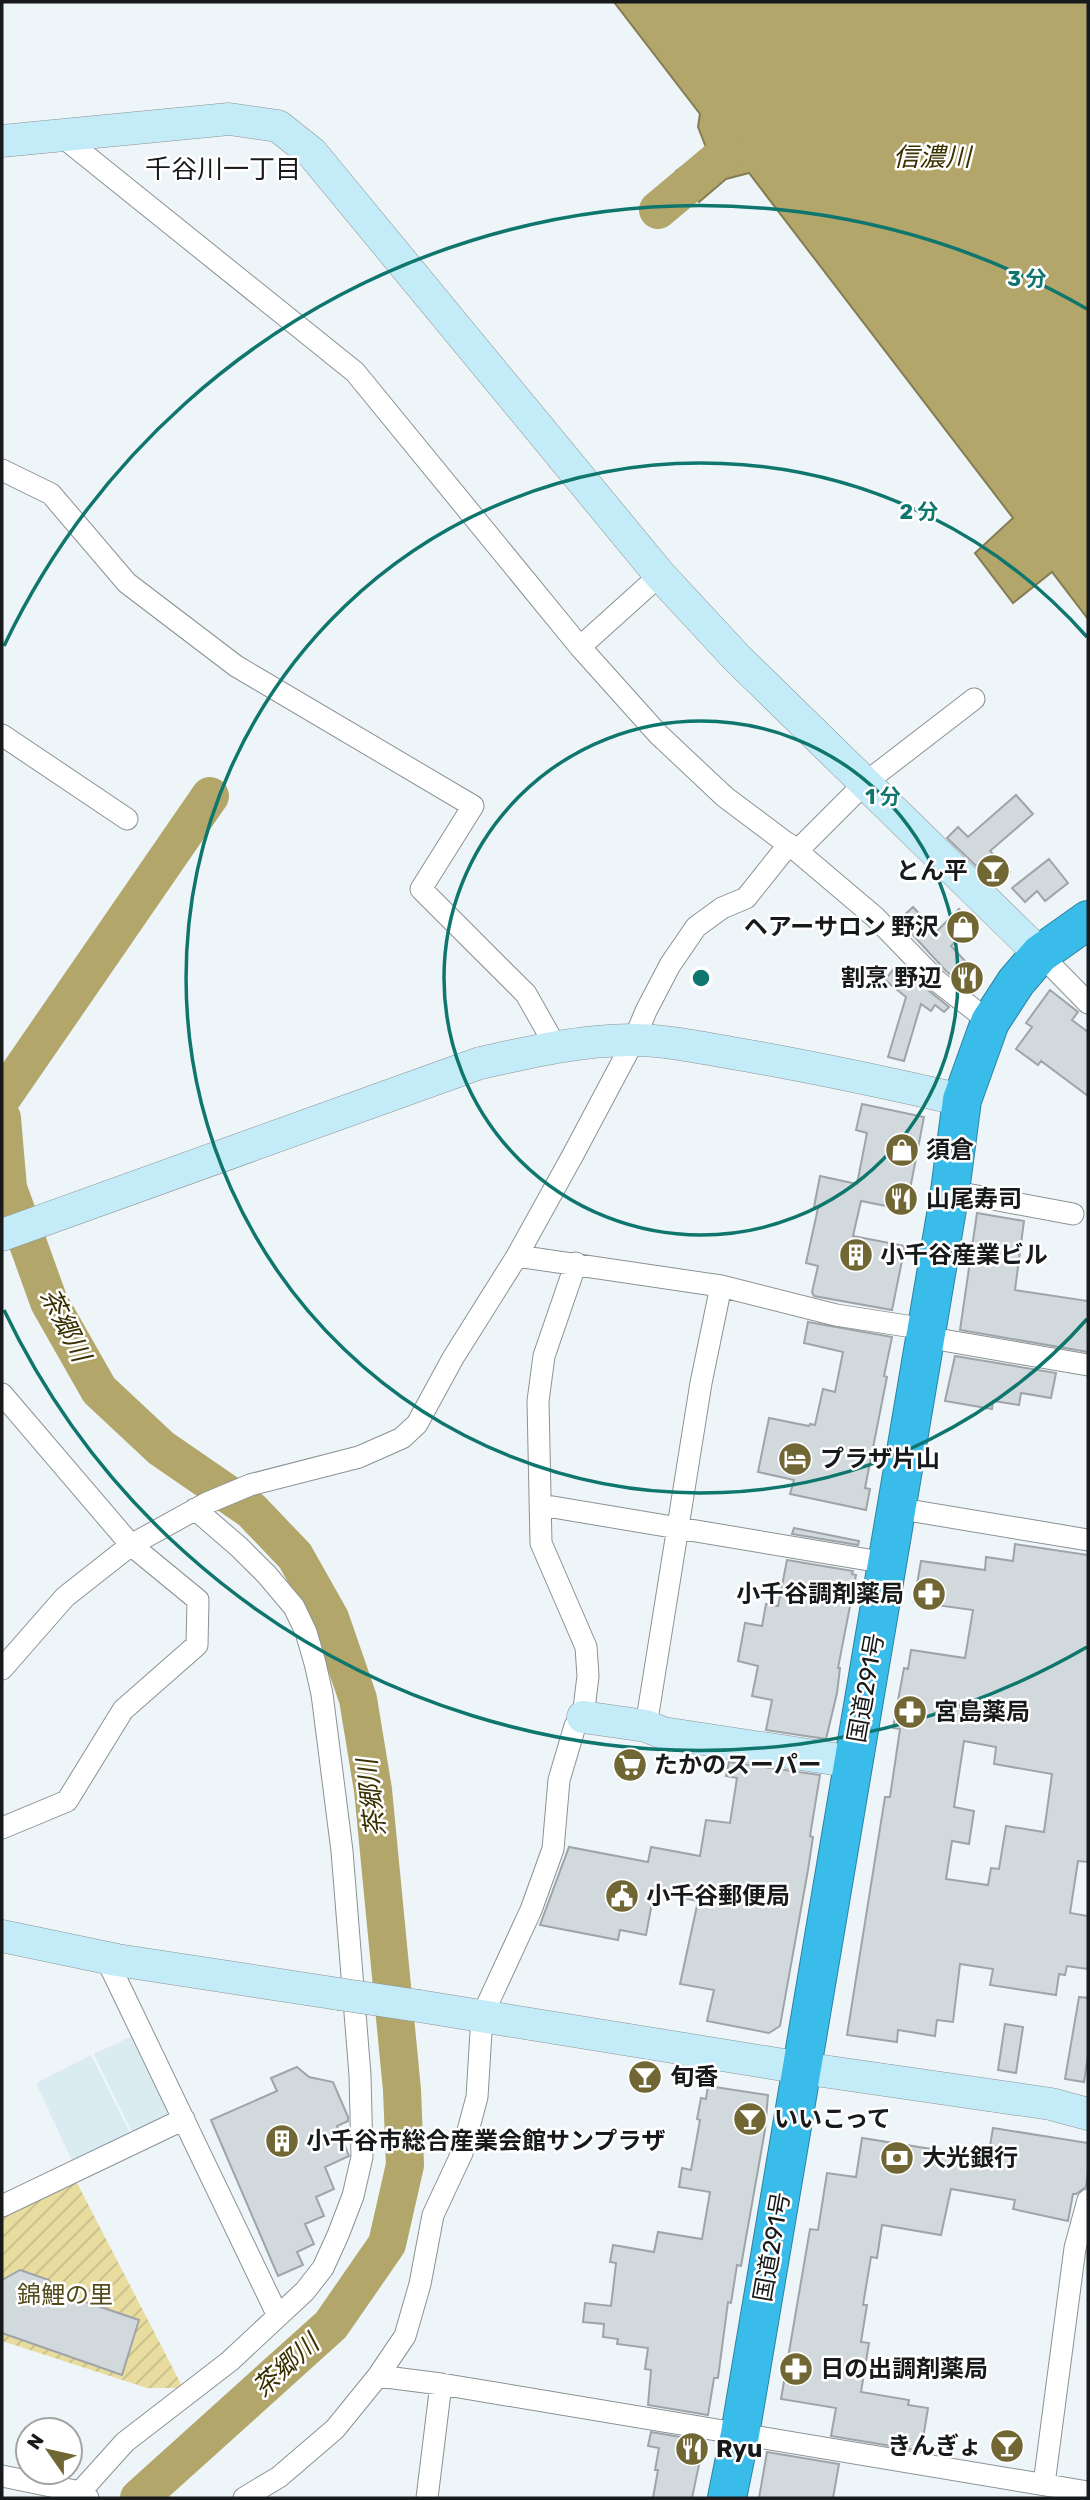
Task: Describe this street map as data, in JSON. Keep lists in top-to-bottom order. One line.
{"streets":{"highway":["国道291号"]},"districts":["千谷川一丁目"],"water":["信濃川","茶郷川"],"parks":["錦鯉の里"],"places":{"bar":["とん平","旬香","いいこって","きんぎょ"],"shop":["ヘアーサロン 野沢","須倉"],"restaurant":["割烹 野辺","山尾寿司","Ryu"],"building":["小千谷産業ビル","小千谷市総合産業会館サンプラザ"],"hotel":["プラザ片山"],"pharmacy":["小千谷調剤薬局","宮島薬局","日の出調剤薬局"],"supermarket":["たかのスーパー"],"public building":["小千谷郵便局"],"bank":["大光銀行"]},"north":"top left","rings":["3 分","2 分","1 分"]}
